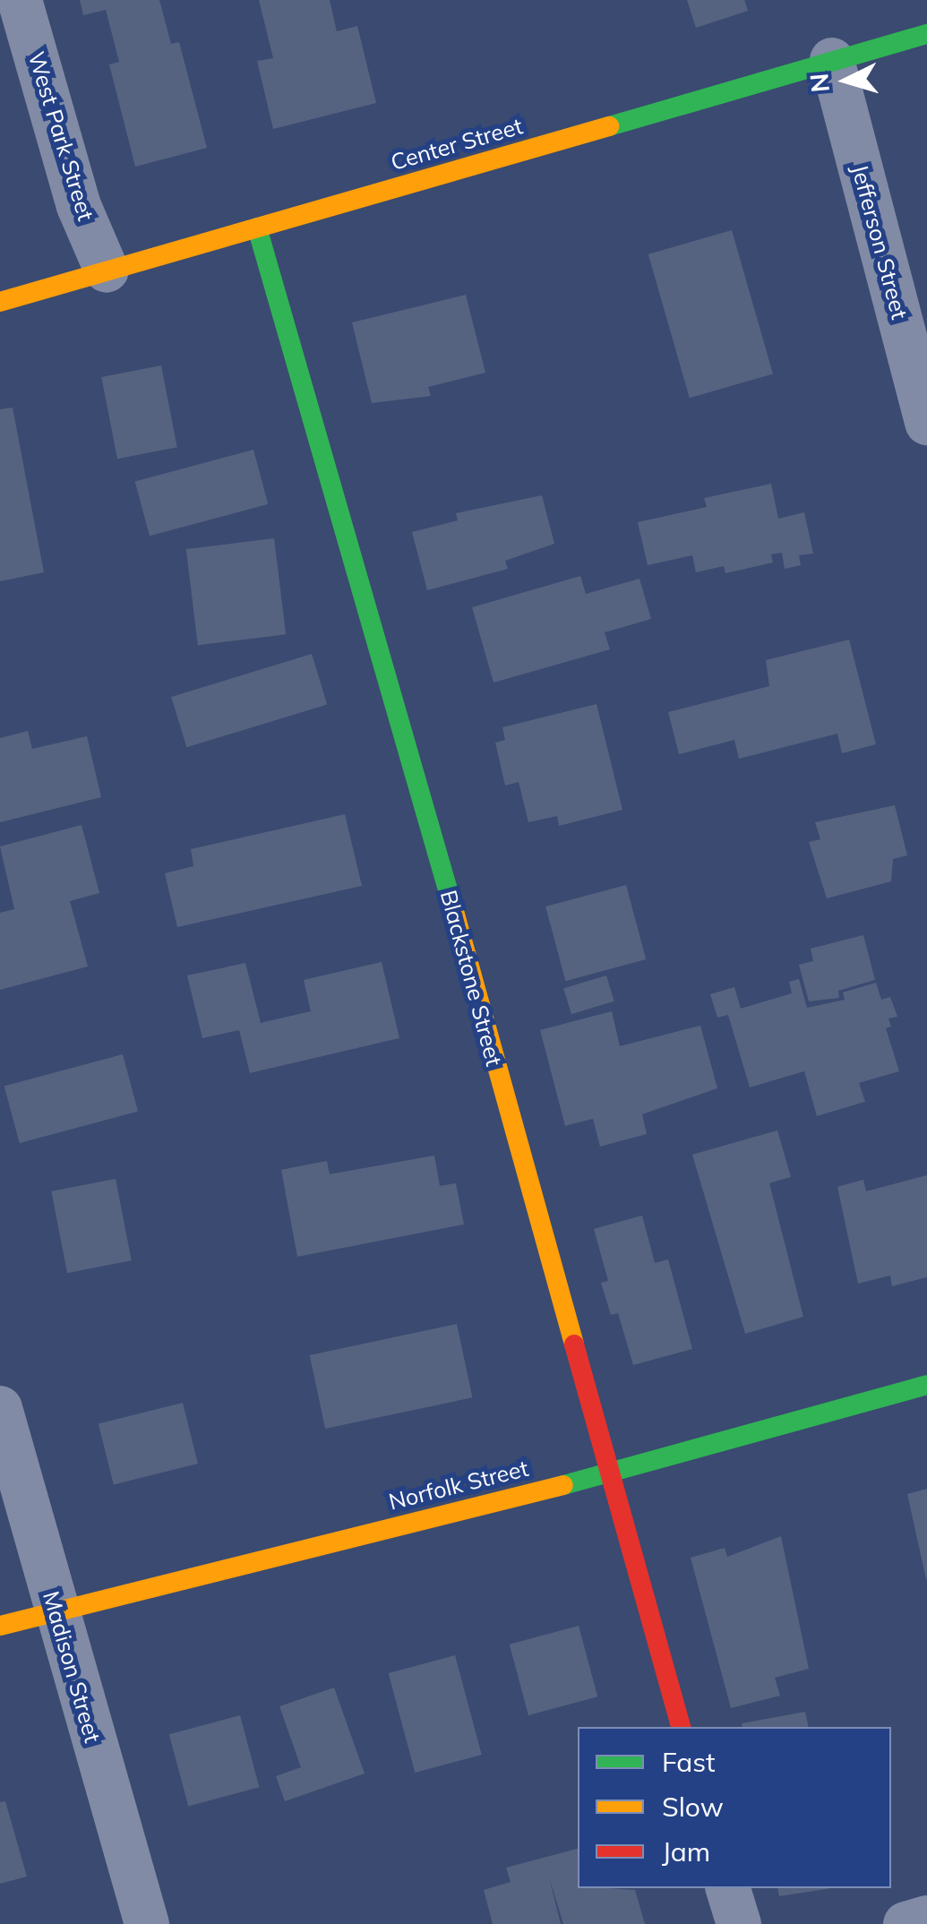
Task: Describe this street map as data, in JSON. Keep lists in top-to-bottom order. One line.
{"streets":{"street":["West Park Street","Center Street","Jefferson Street","Blackstone Street","Norfolk Street","Madison Street"]},"crossings":[["West Park Street","Center Street"],["Center Street","Jefferson Street"],["Center Street","Blackstone Street"],["Blackstone Street","Norfolk Street"],["Norfolk Street","Madison Street"]],"legend":["Fast","Slow","Jam"],"north":"left"}
